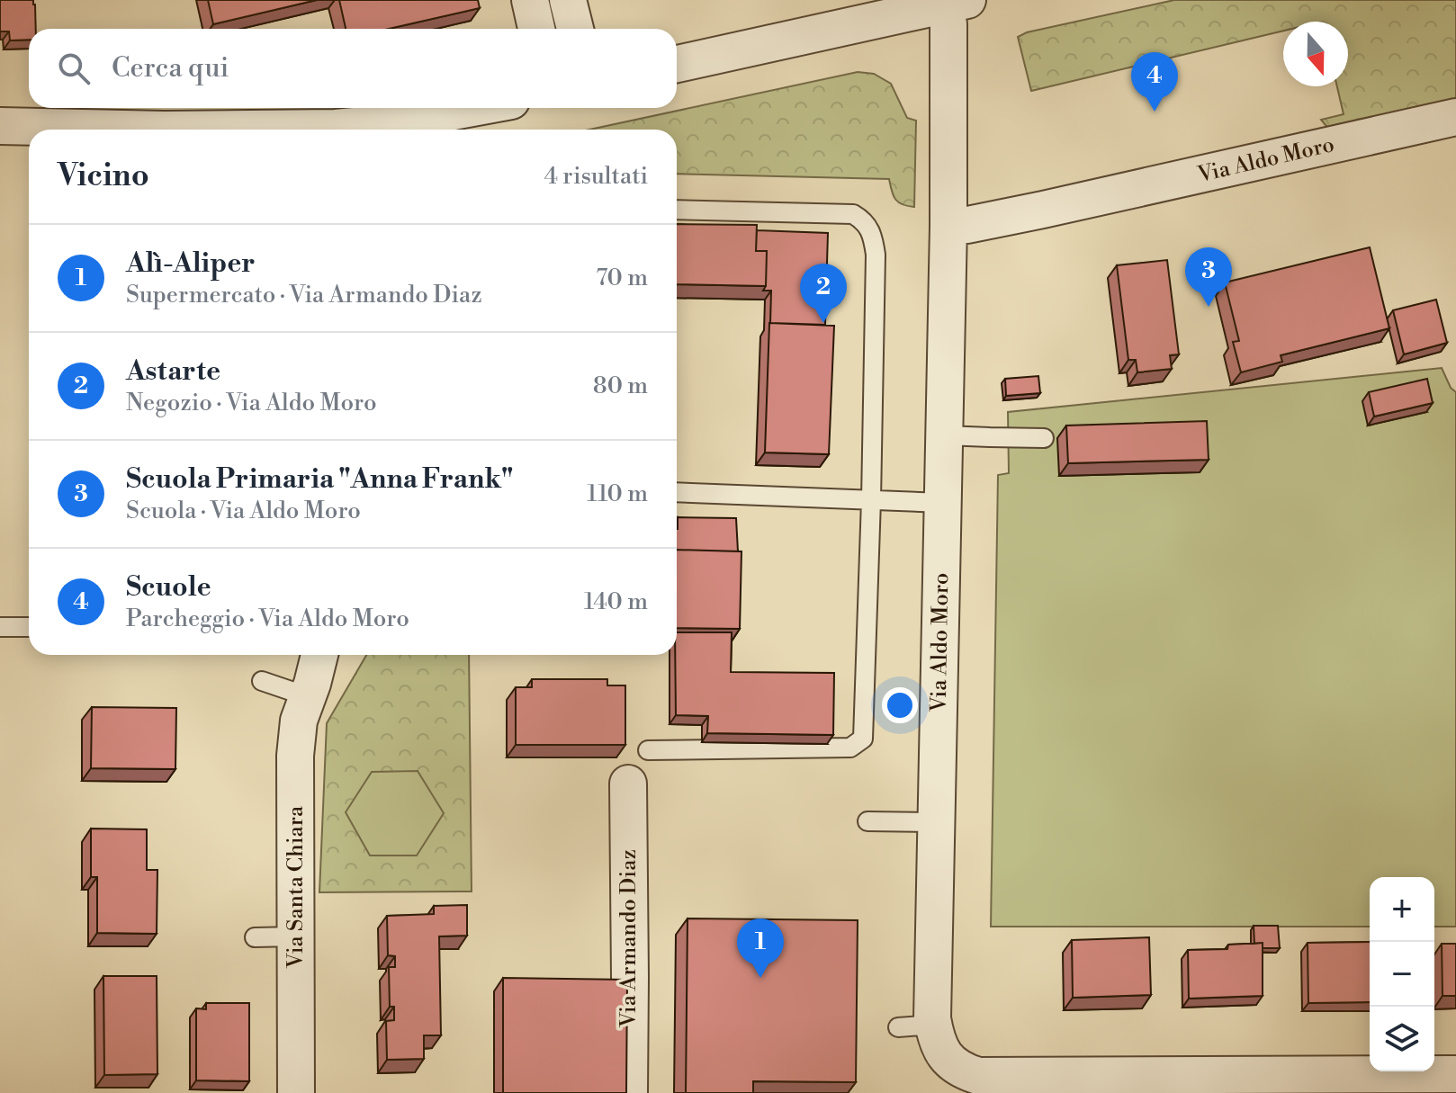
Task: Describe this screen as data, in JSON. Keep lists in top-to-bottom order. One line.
{"streets":{"street":["Via Aldo Moro","Via Santa Chiara","Via Armando Diaz"]},"north":"bottom","page":{"search":"Cerca qui","pins":["4","3","2","1"],"heading":["Vicino","4 risultati"],"list":[{"mark":"1","name":"Alì-Aliper","note":"Supermercato · Via Armando Diaz","value":"70 m"},{"mark":"2","name":"Astarte","note":"Negozio · Via Aldo Moro","value":"80 m"},{"mark":"3","name":"Scuola Primaria \"Anna Frank\"","note":"Scuola · Via Aldo Moro","value":"110 m"},{"mark":"4","name":"Scuole","note":"Parcheggio · Via Aldo Moro","value":"140 m"}],"map_buttons":["+","−"]}}
